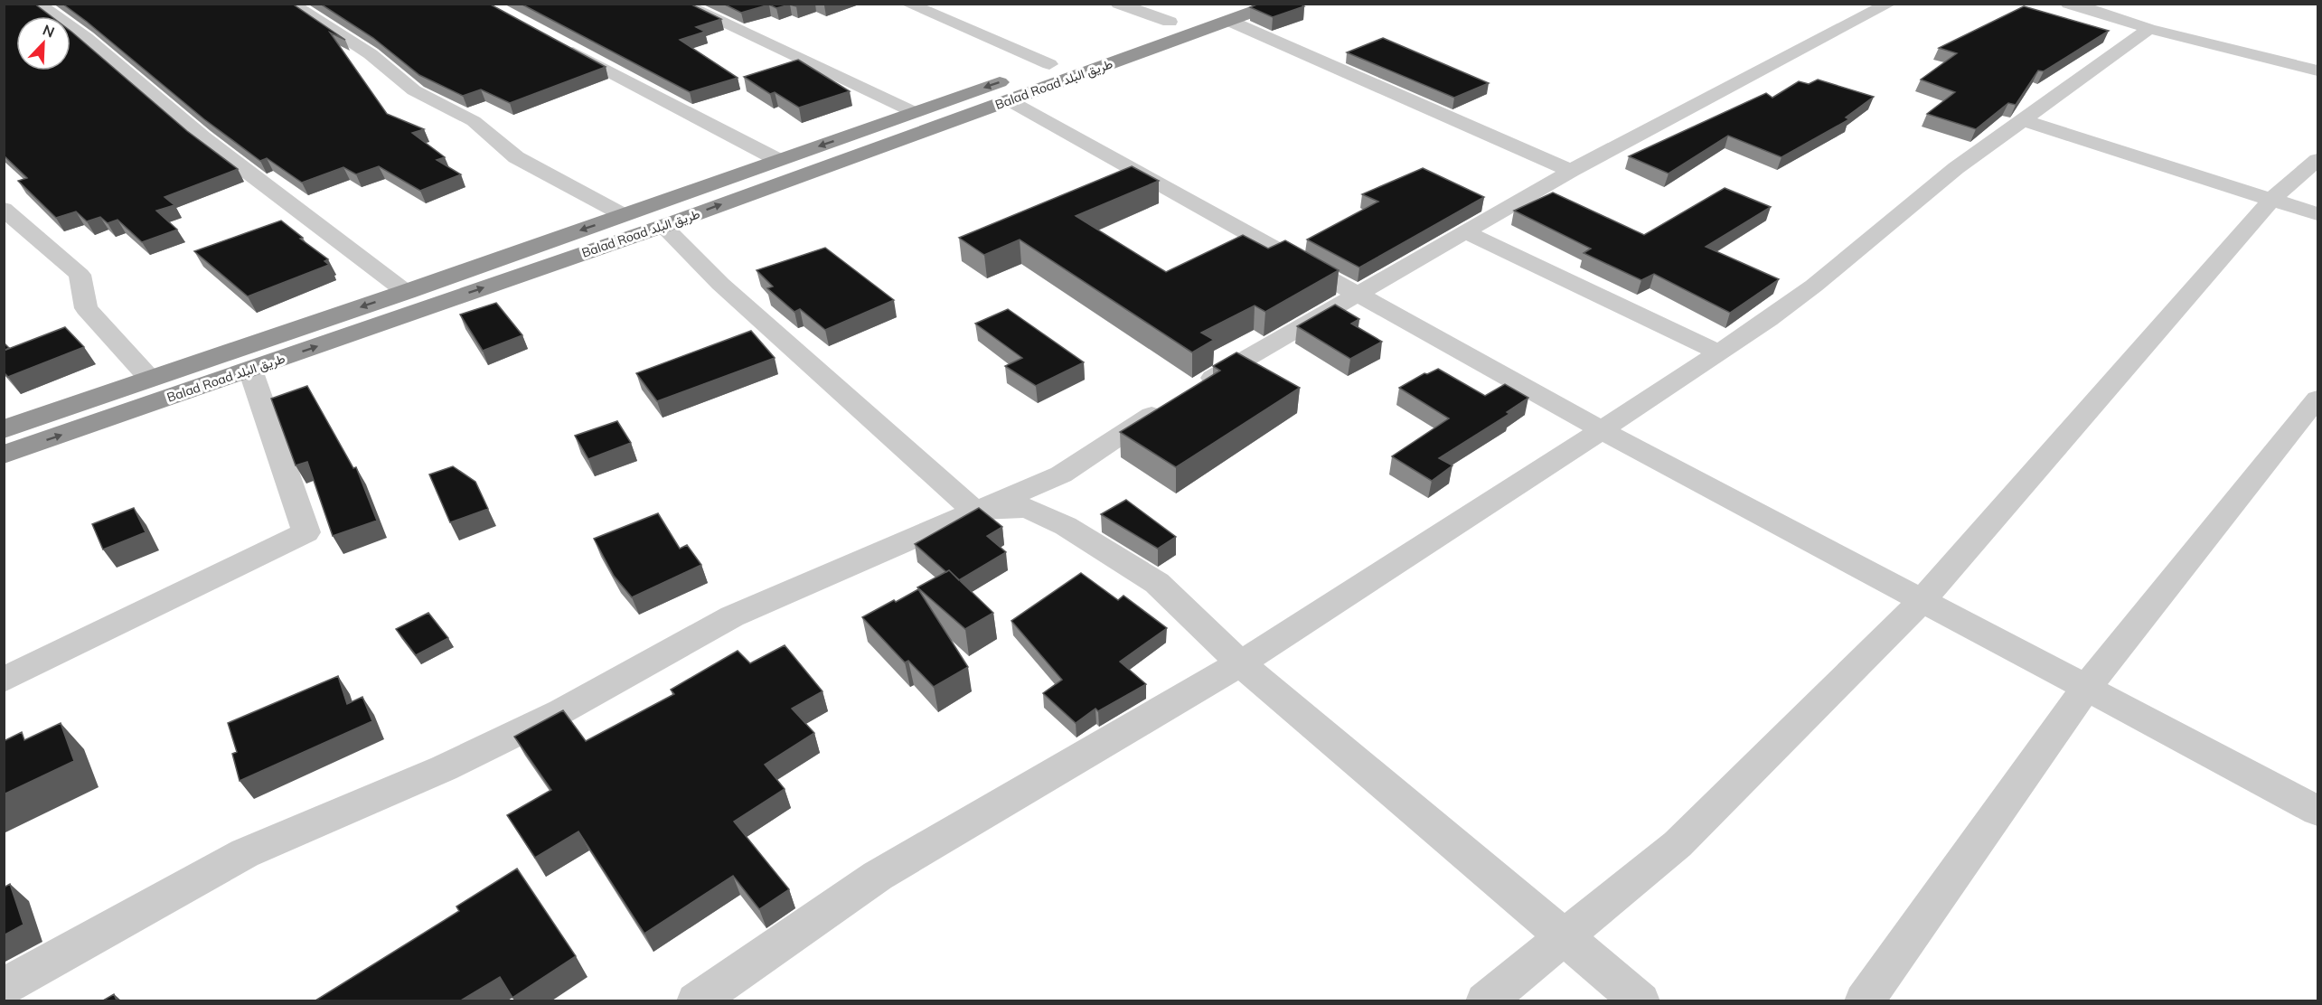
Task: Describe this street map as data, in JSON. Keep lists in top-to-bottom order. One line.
{"streets":{"highway":["Balad Road طريق البلد"]},"north":"top right"}
